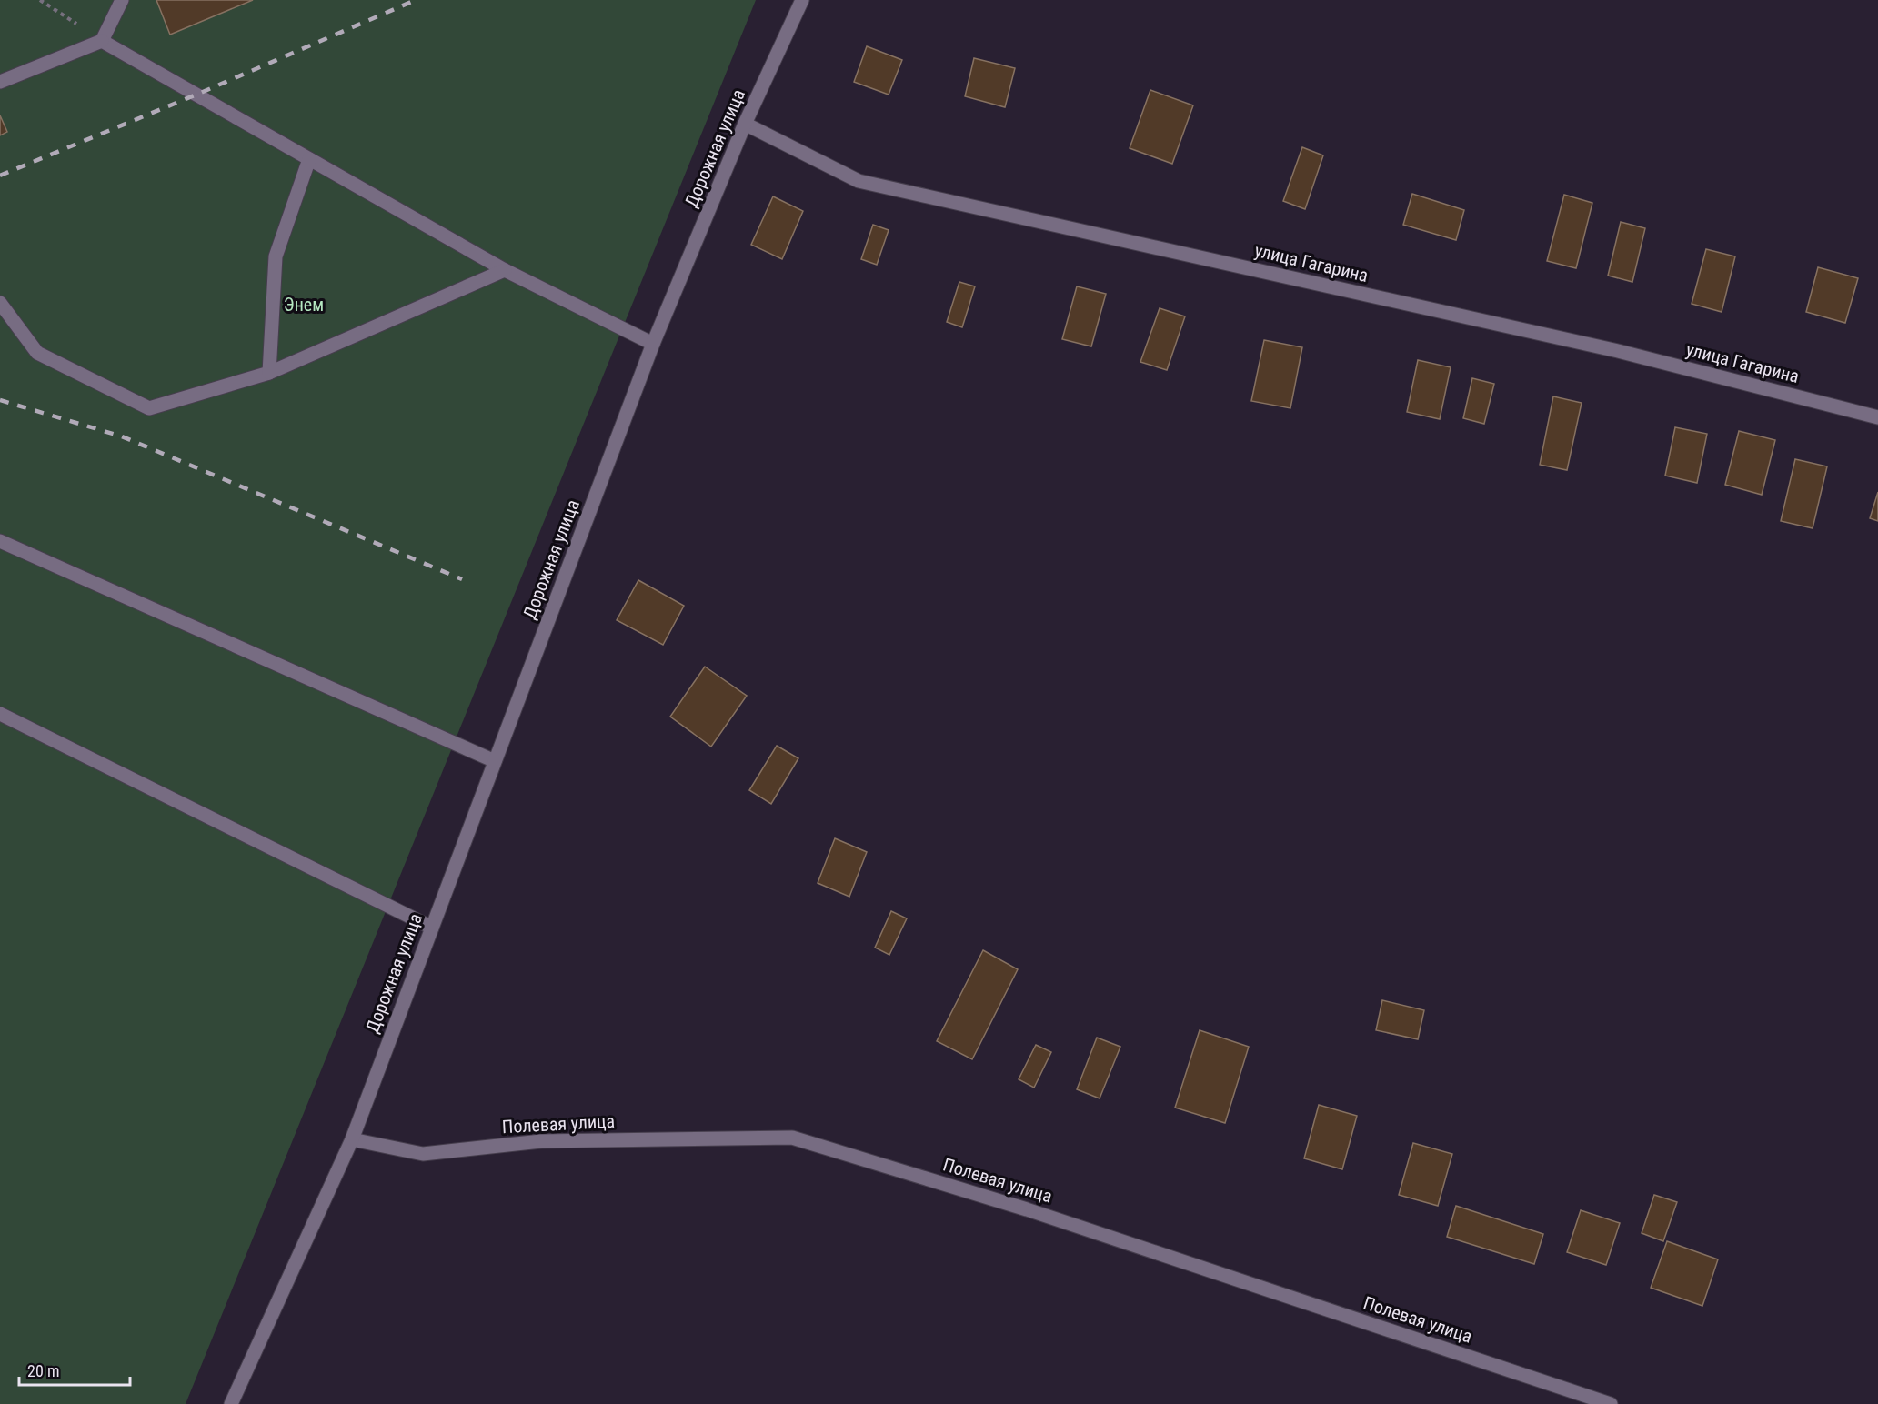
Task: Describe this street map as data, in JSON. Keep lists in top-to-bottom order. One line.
{"streets":{"street":["Дорожная улица","улица Гагарина","Полевая улица"]},"crossings":[["Дорожная улица","улица Гагарина"],["Дорожная улица","Полевая улица"]],"parks":["Энем"],"scale_bar":"20 m"}
